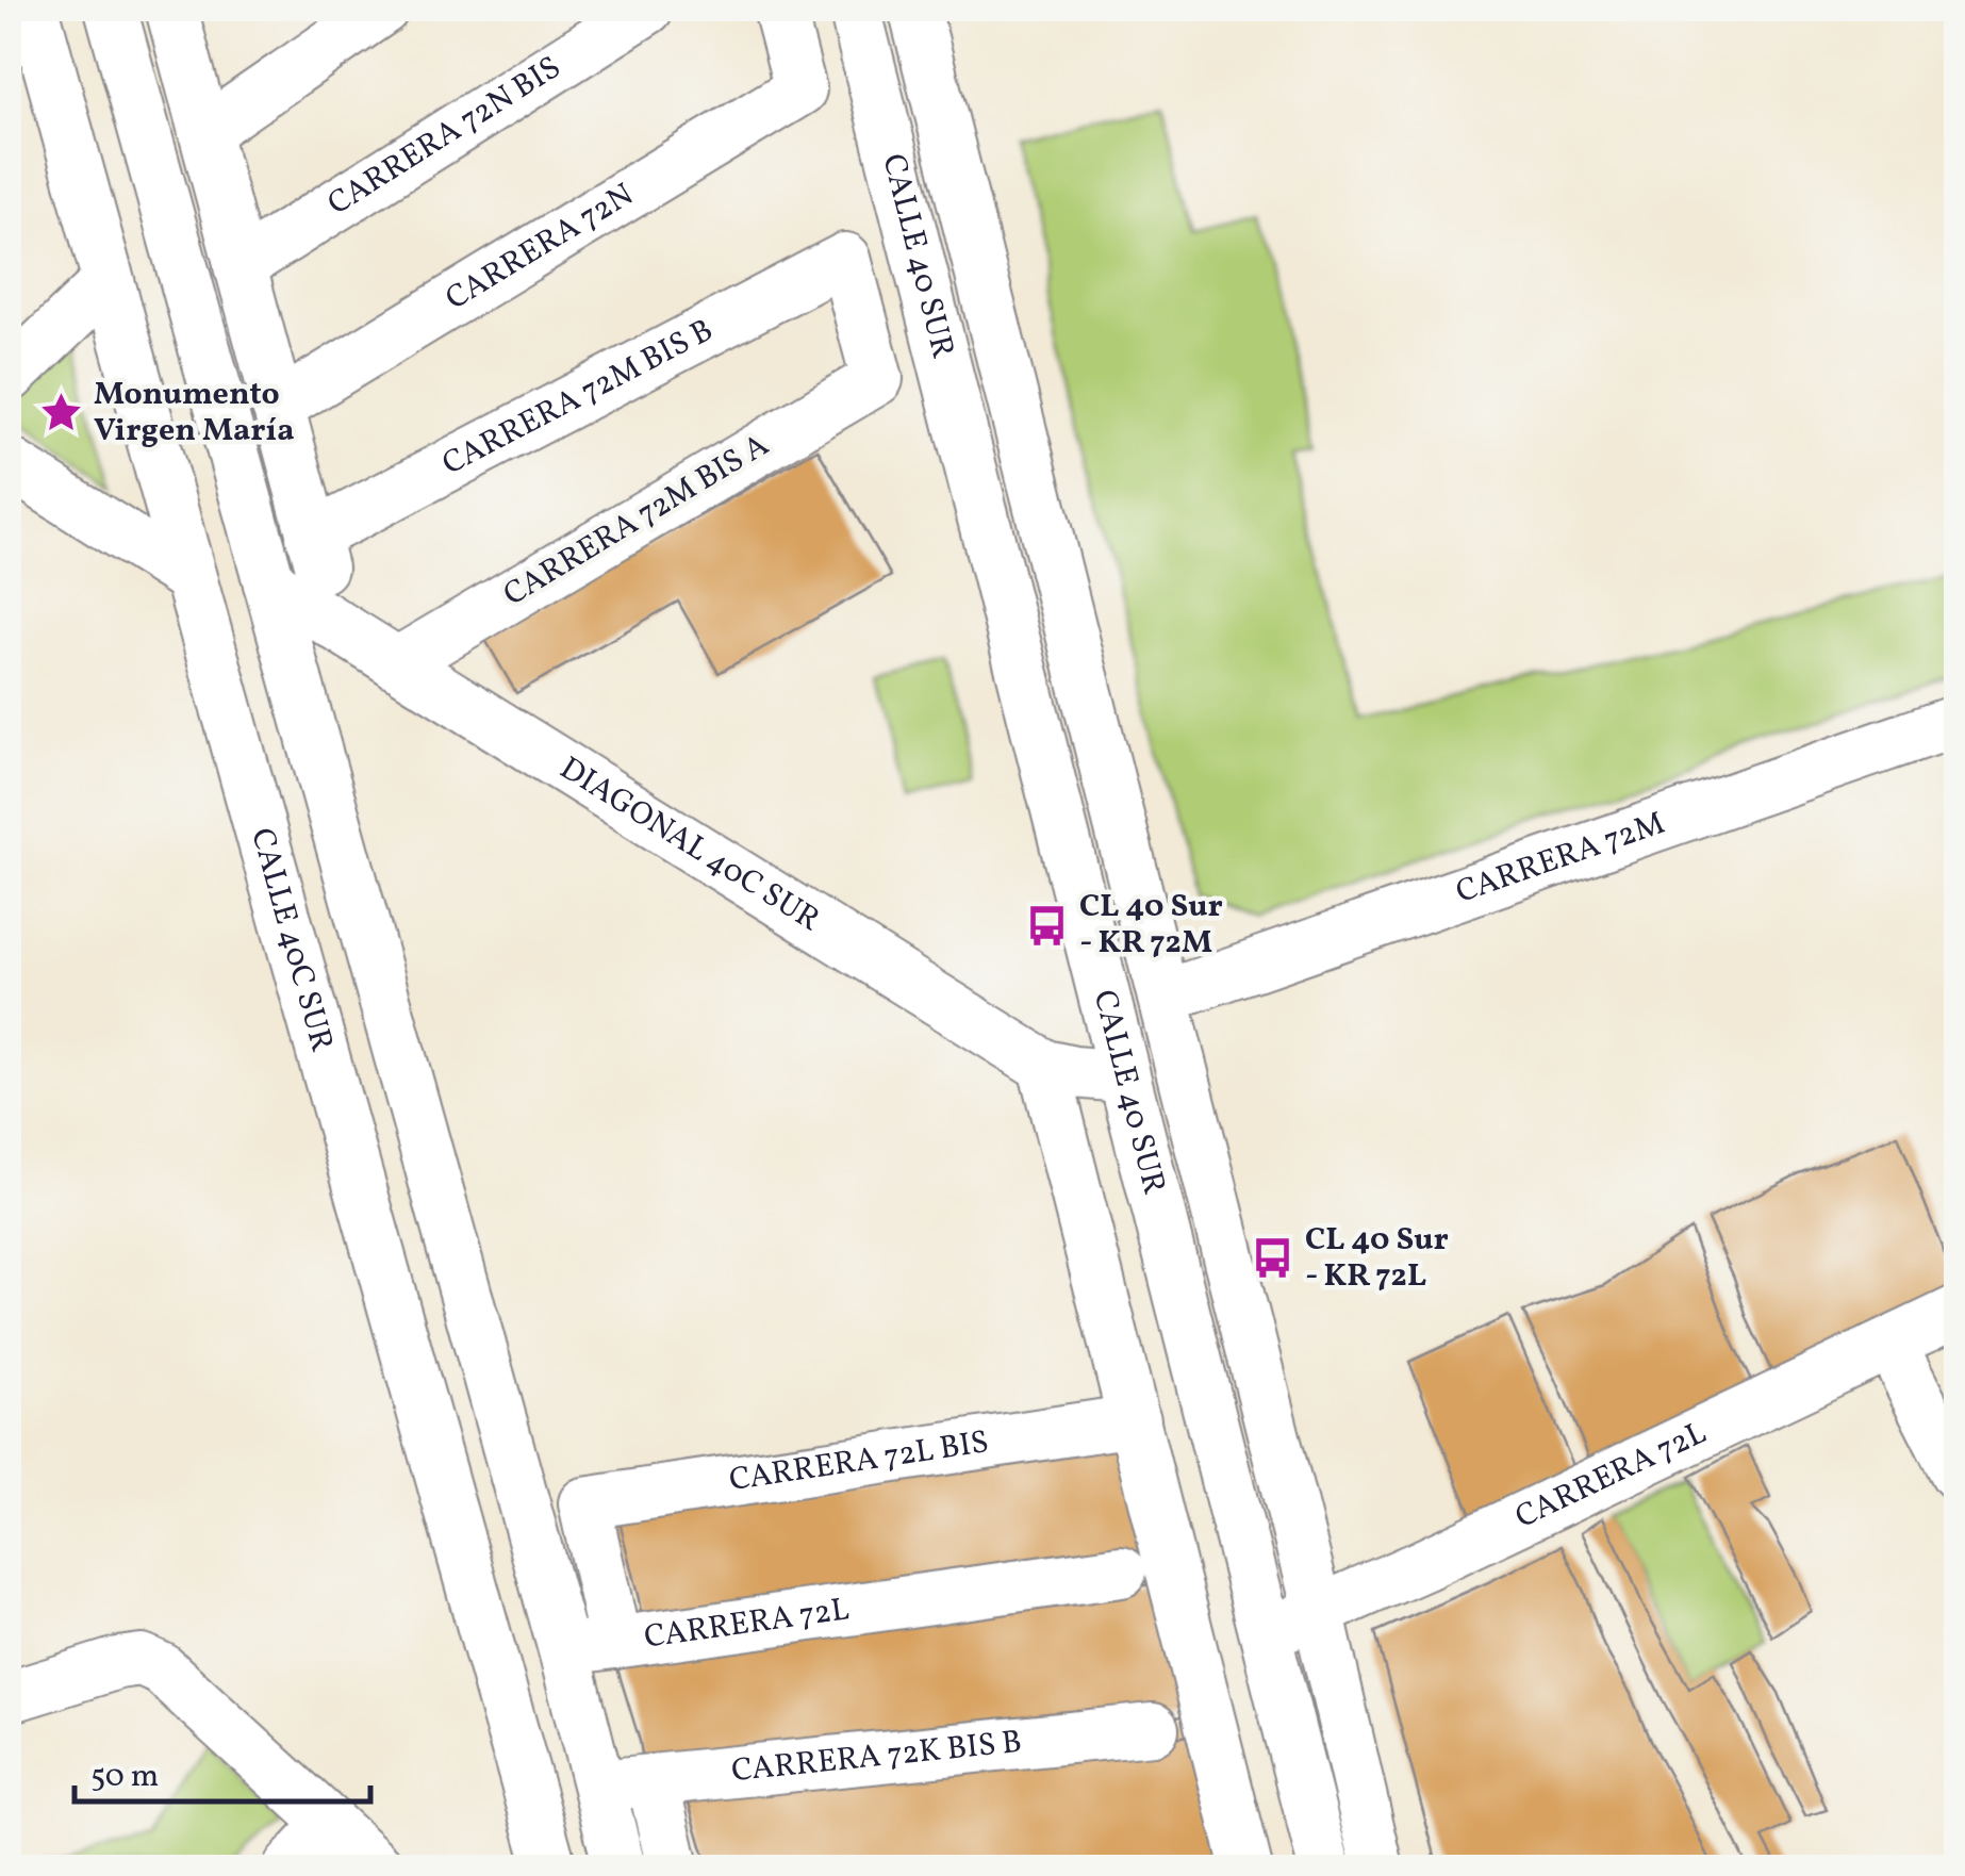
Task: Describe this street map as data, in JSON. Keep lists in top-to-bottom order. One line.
{"streets":{"street":["CARRERA 72N BIS","CARRERA 72N","CALLE 40 SUR","CARRERA 72M BIS B","CARRERA 72M BIS A","DIAGONAL 40C SUR","CARRERA 72M","CALLE 40C SUR","CARRERA 72L BIS","CARRERA 72L","CARRERA 72K BIS B"]},"crossings":[["CALLE 40 SUR","DIAGONAL 40C SUR"],["CALLE 40 SUR","CARRERA 72M"],["CALLE 40 SUR","CARRERA 72L"],["CARRERA 72M BIS B","CARRERA 72M BIS A"],["CARRERA 72M BIS A","DIAGONAL 40C SUR"],["CARRERA 72L BIS","CARRERA 72L"]],"places":{"place":["Monumento Virgen María"],"bus stop":["CL 40 Sur - KR 72M","CL 40 Sur - KR 72L"]},"scale_bar":"50 m"}
